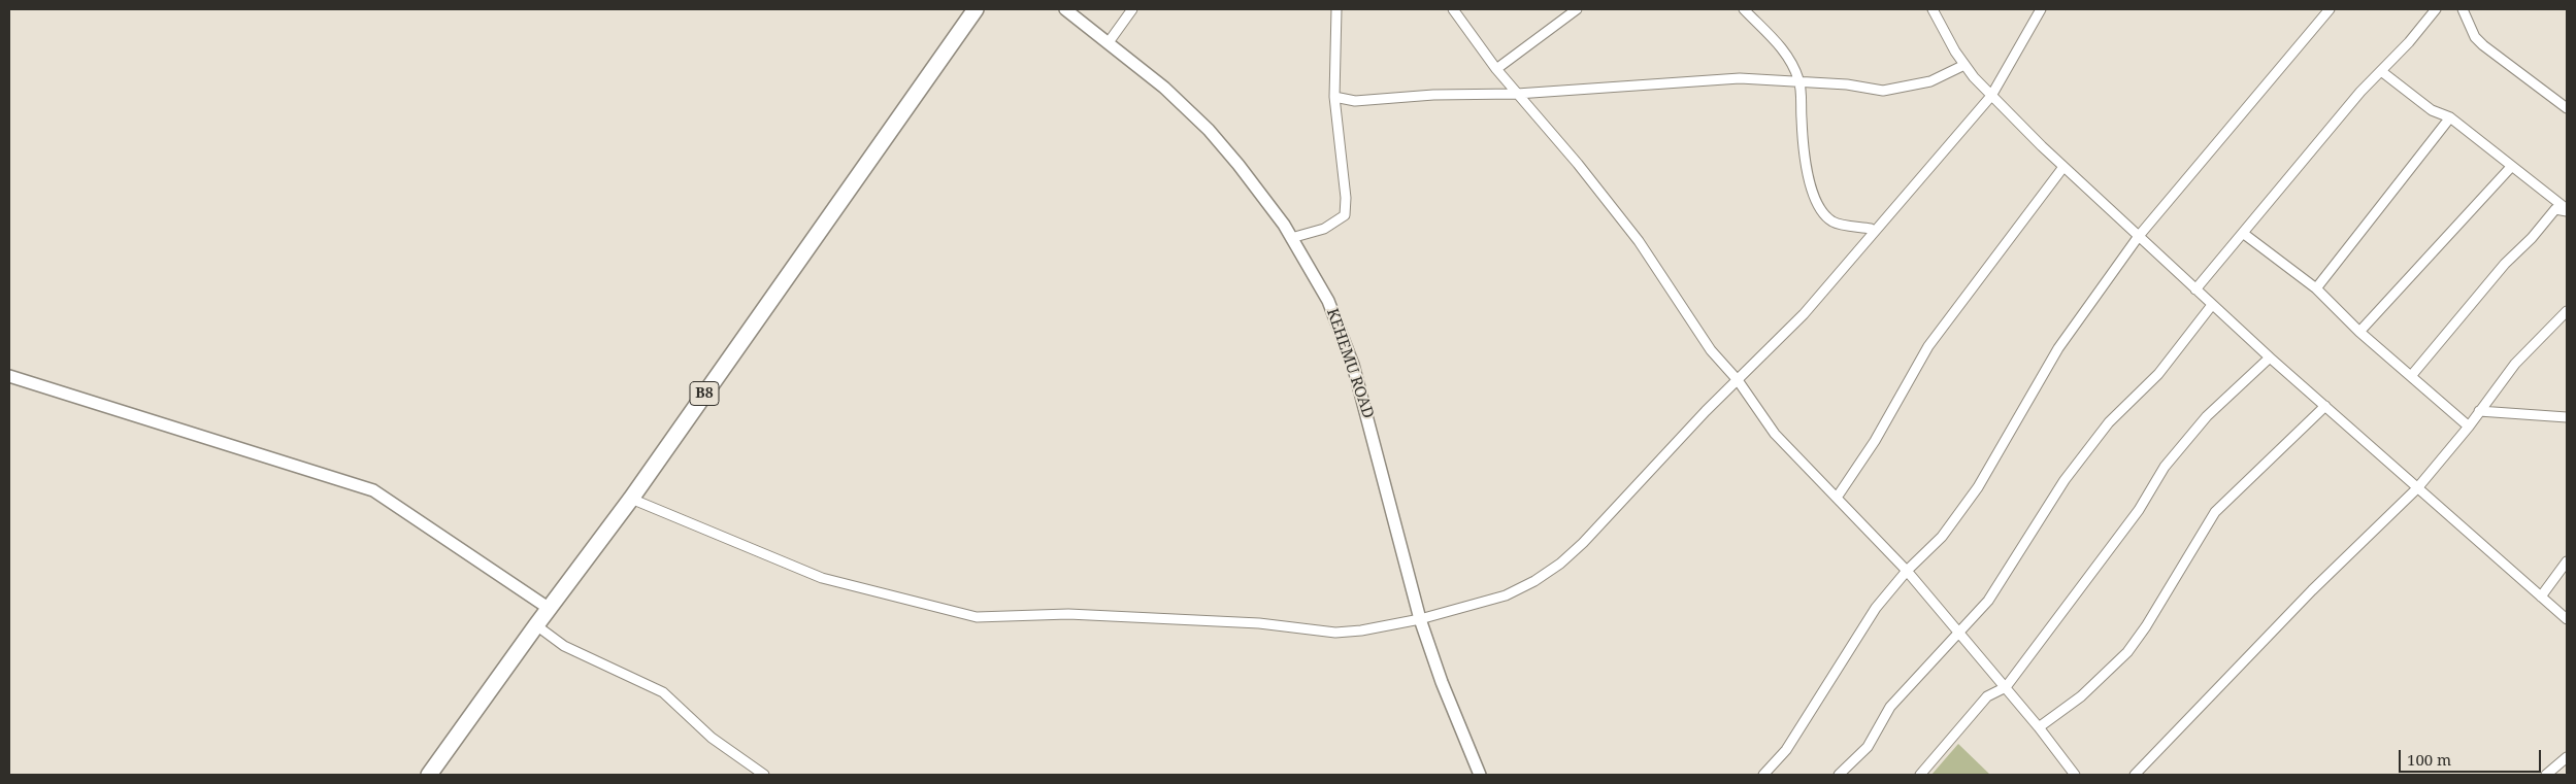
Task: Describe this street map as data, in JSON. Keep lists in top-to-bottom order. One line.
{"streets":{"highway":["B8"],"street":["KEHEMU ROAD"]},"scale_bar":"100 m"}
